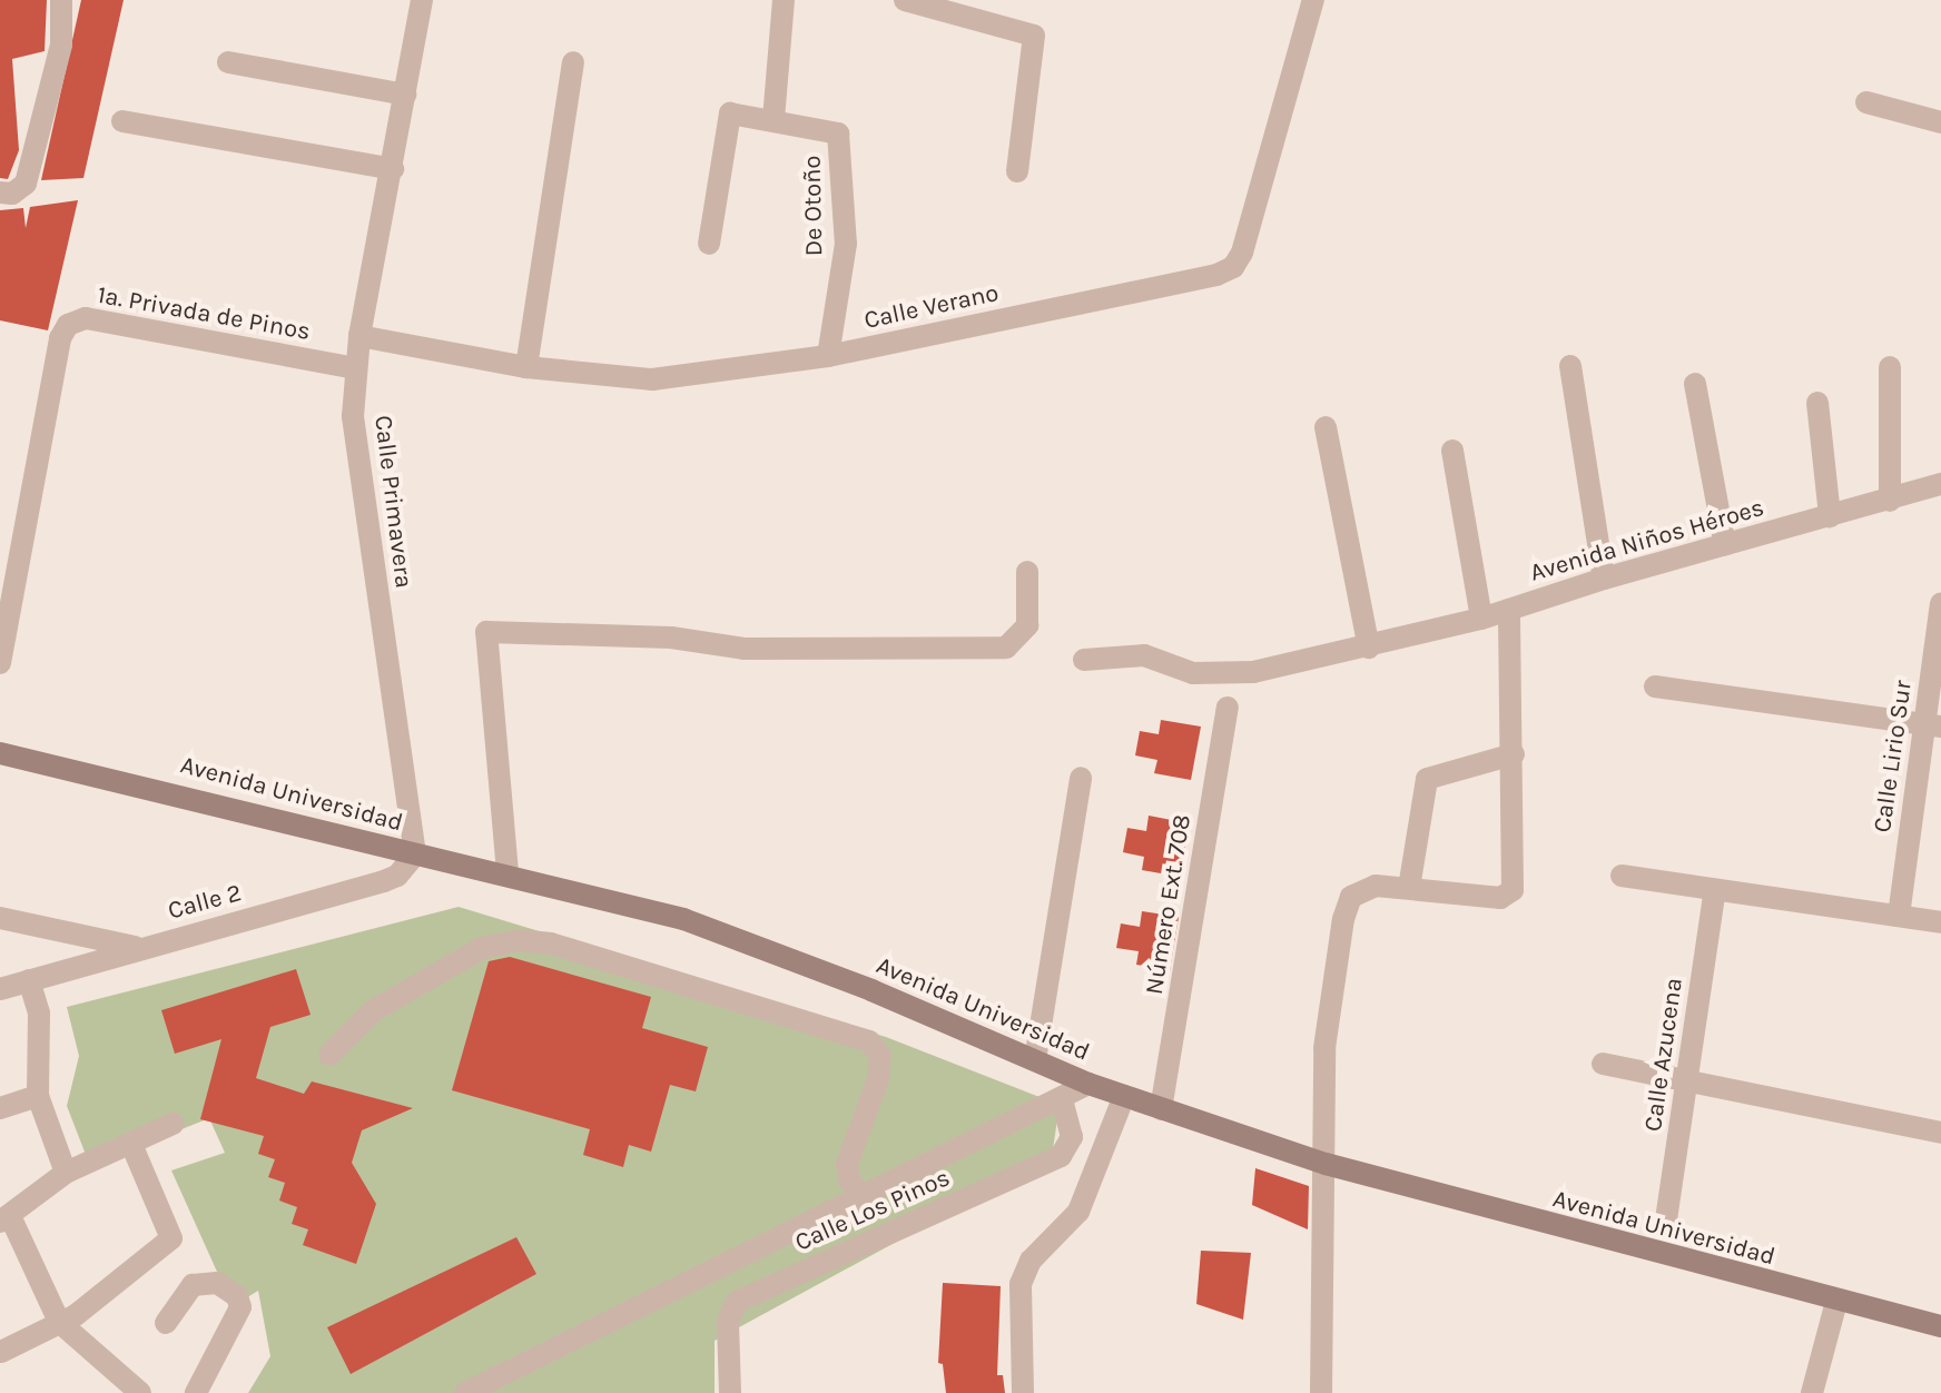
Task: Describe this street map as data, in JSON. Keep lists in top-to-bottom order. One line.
{"streets":{"street":["De Otoño","Calle Verano","1a. Privada de Pinos","Calle Primavera","Avenida Niños Héroes","Calle Lirio Sur","Avenida Universidad","Calle 2","Número Ext. 708","Calle Azucena","Calle Los Pinos"]},"crossings":[["De Otoño","Calle Verano"],["Calle Verano","Calle Primavera"],["1a. Privada de Pinos","Calle Primavera"],["Calle Primavera","Avenida Universidad"],["Calle Primavera","Calle 2"],["Avenida Universidad","Calle 2"],["Avenida Universidad","Número Ext. 708"]]}
